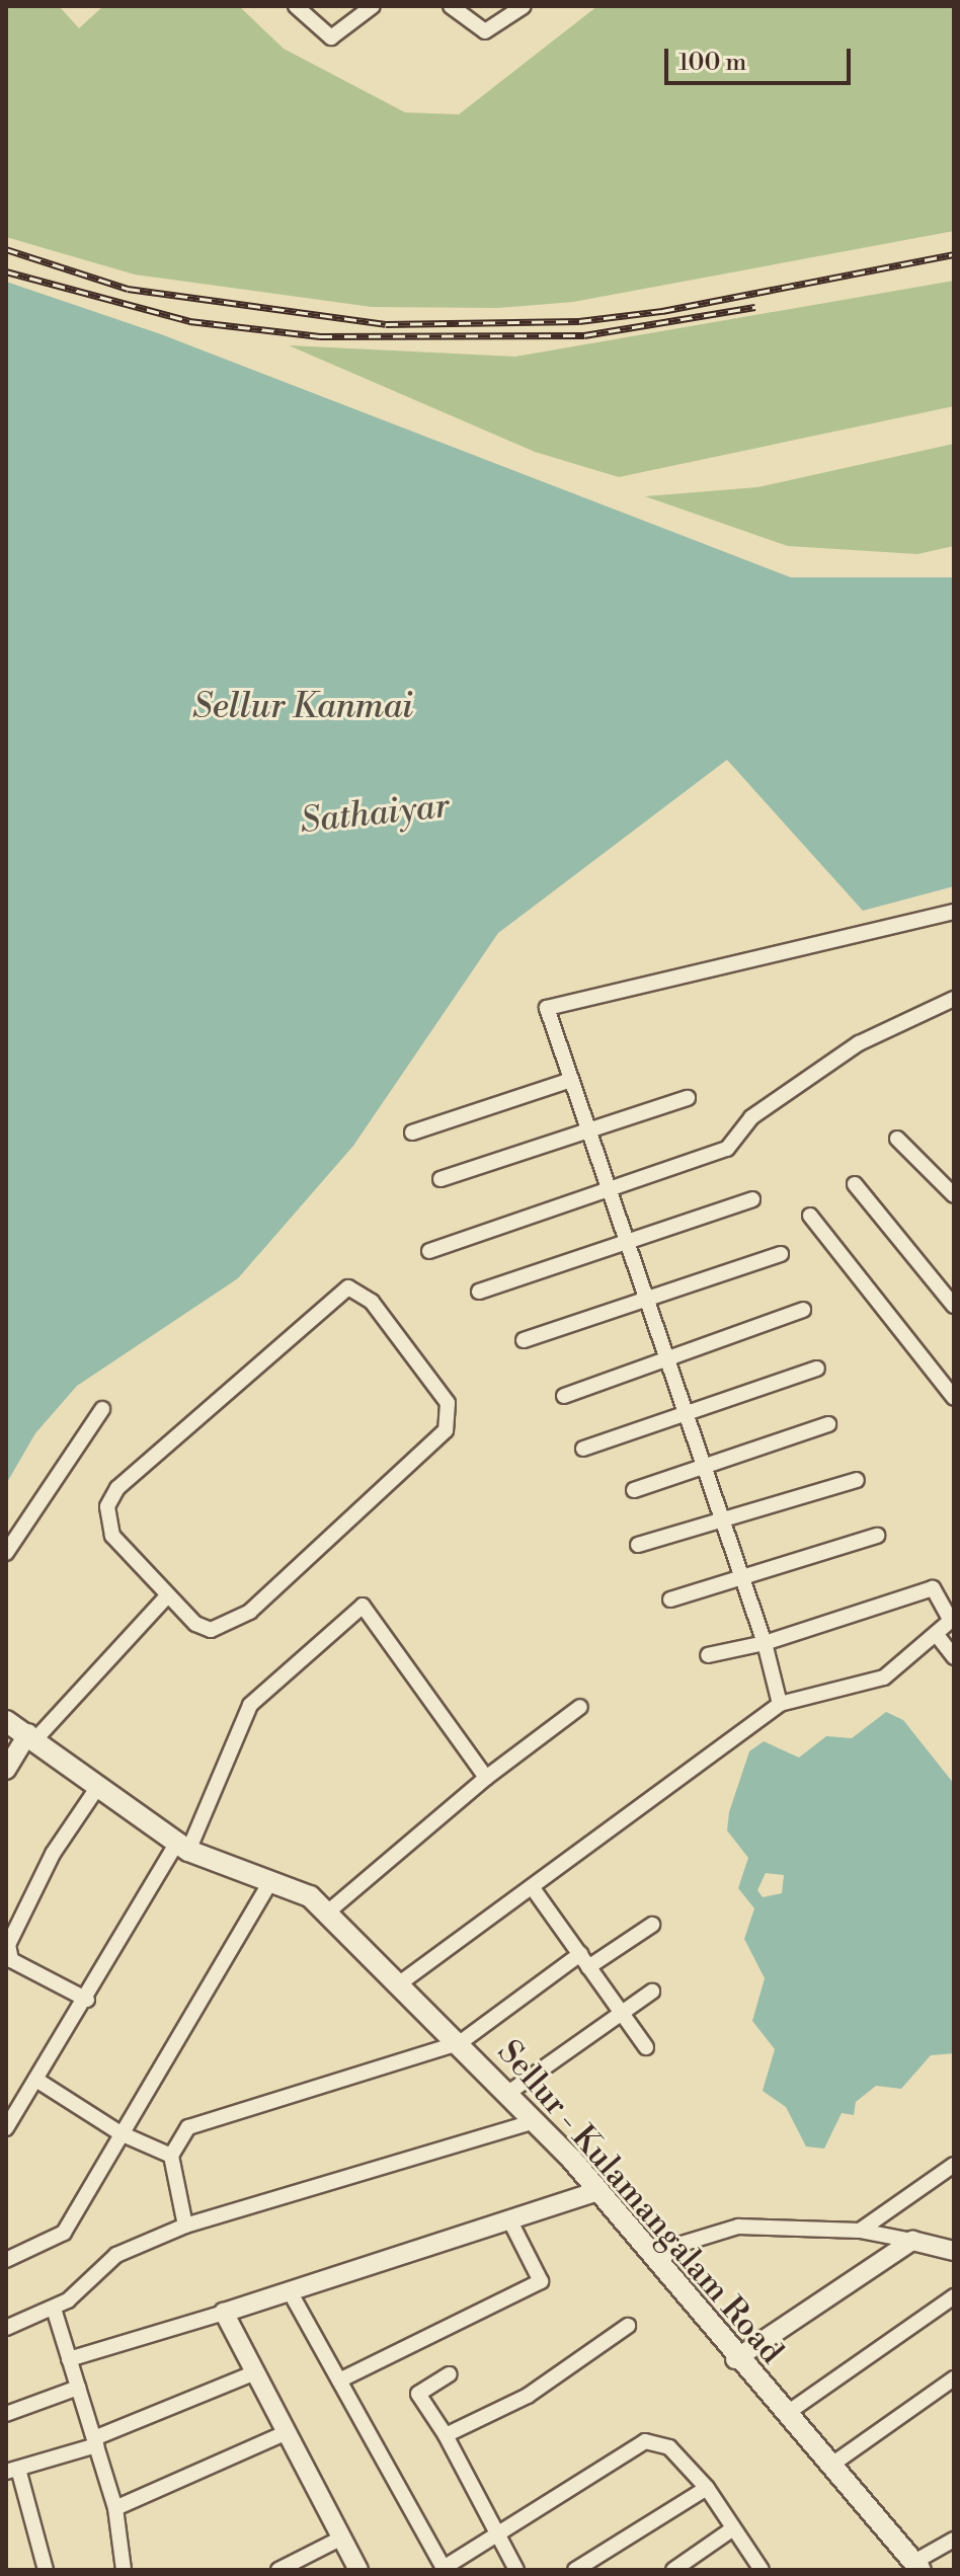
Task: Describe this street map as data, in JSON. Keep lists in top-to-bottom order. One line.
{"streets":{"main road":["Sellur - Kulamangalam Road"]},"water":["Sellur Kanmai","Sathaiyar"],"scale_bar":"100 m"}
